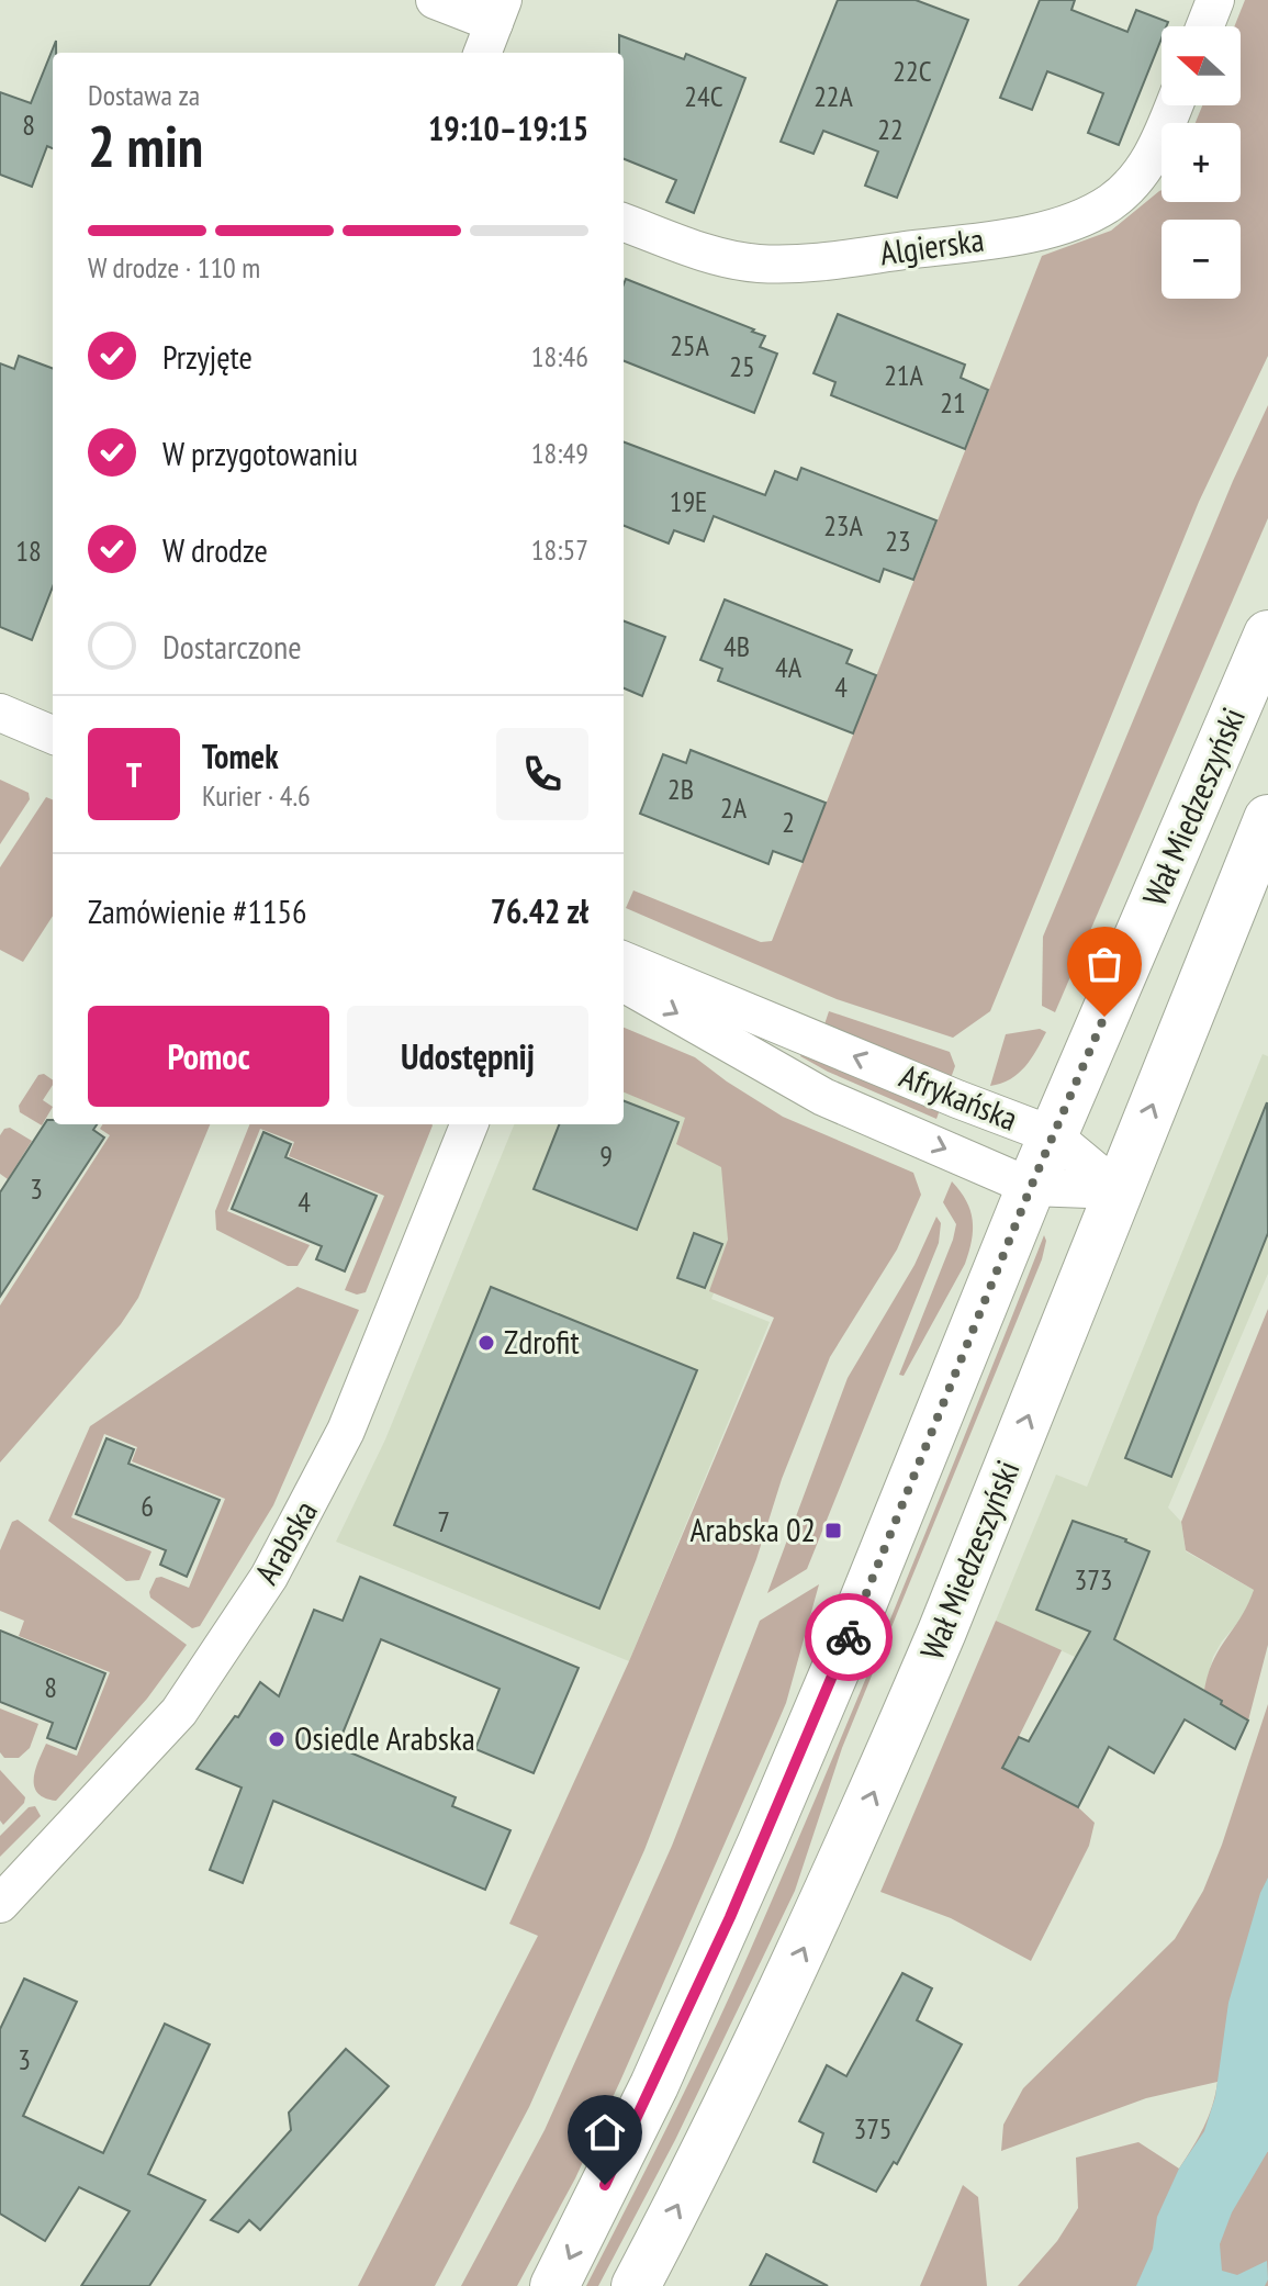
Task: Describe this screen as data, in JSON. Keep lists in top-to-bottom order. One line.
{"streets":{"main road":["Wał Miedzeszyński"],"street":["Algierska","Afrykańska","Arabska"]},"crossings":[["Wał Miedzeszyński","Afrykańska"]],"places":{"other":["Zdrofit","Osiedle Arabska"],"transit":["Arabska 02"]},"house_numbers":["22C","24C","22A","8","22","25A","25","21A","21","19E","23A","23","18","4B","4A","4","2B","2A","2","9","3","4","6","7","373","8","3","375"],"north":"left","page":{"map_buttons":["+","−"],"heading":["2 min","Dostawa za","19:10–19:15"],"panel":["Tomek","Kurier · 4.6","Zamówienie #1156","76.42 zł"],"bar":"W drodze · 110 m","list":[["Przyjęte","18:46"],["W przygotowaniu","18:49"],["W drodze","18:57"],"Dostarczone"],"round":"T","buttons":["Pomoc","Udostępnij"]}}
